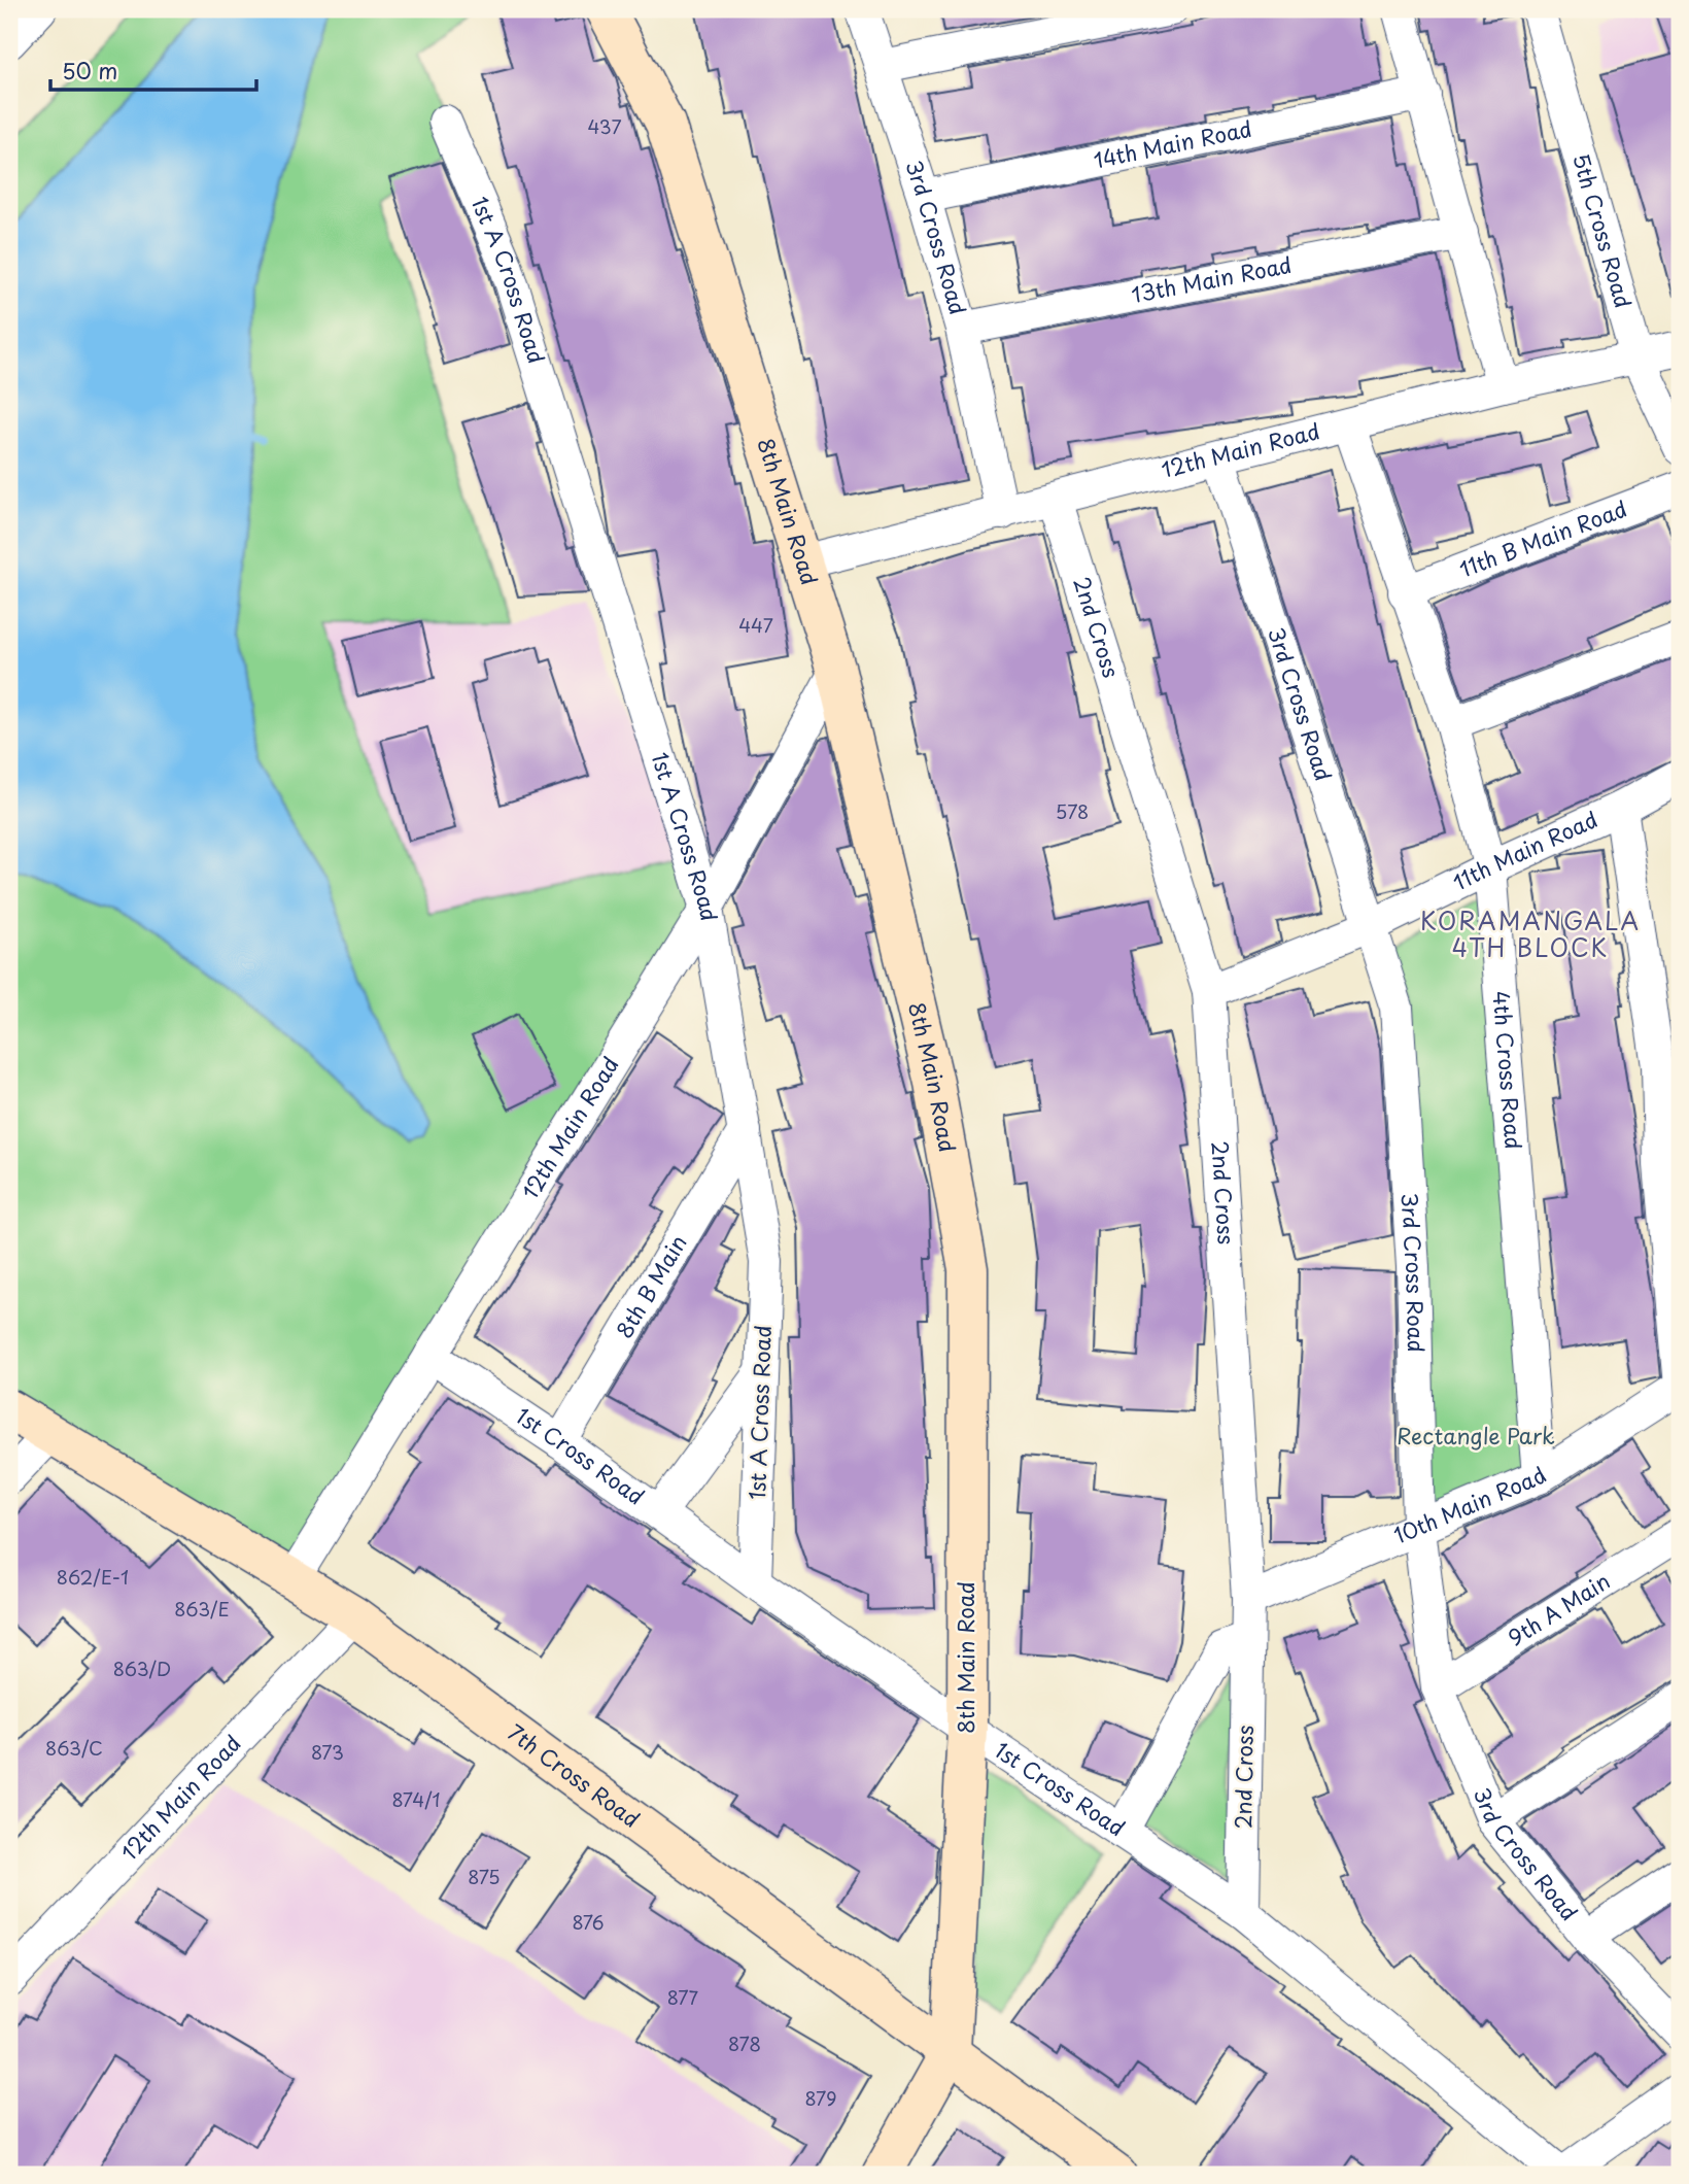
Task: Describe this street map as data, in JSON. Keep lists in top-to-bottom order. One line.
{"streets":{"street":["14th Main Road","5th Cross Road","3rd Cross Road","1st A Cross Road","13th Main Road","12th Main Road","8th Main Road","11th B Main Road","2nd Cross","11th Main Road","4th Cross Road","8th B Main","1st Cross Road","10th Main Road","9th A Main","7th Cross Road"]},"crossings":[["14th Main Road","3rd Cross Road"],["5th Cross Road","12th Main Road"],["3rd Cross Road","13th Main Road"],["3rd Cross Road","12th Main Road"],["3rd Cross Road","11th Main Road"],["3rd Cross Road","10th Main Road"],["3rd Cross Road","9th A Main"],["1st A Cross Road","12th Main Road"],["1st A Cross Road","8th B Main"],["1st A Cross Road","1st Cross Road"],["12th Main Road","8th Main Road"],["12th Main Road","2nd Cross"],["12th Main Road","4th Cross Road"],["12th Main Road","1st Cross Road"],["12th Main Road","7th Cross Road"],["8th Main Road","1st Cross Road"],["8th Main Road","7th Cross Road"],["11th B Main Road","4th Cross Road"],["2nd Cross","11th Main Road"],["2nd Cross","1st Cross Road"],["2nd Cross","10th Main Road"],["11th Main Road","4th Cross Road"],["4th Cross Road","10th Main Road"],["8th B Main","1st Cross Road"]],"districts":["KORAMANGALA 4TH BLOCK"],"parks":["Rectangle Park"],"house_numbers":["437","447","578","862/E-1","863/E","863/D","863/C","873","874/1","875","876","877","878","879"],"scale_bar":"50 m"}
